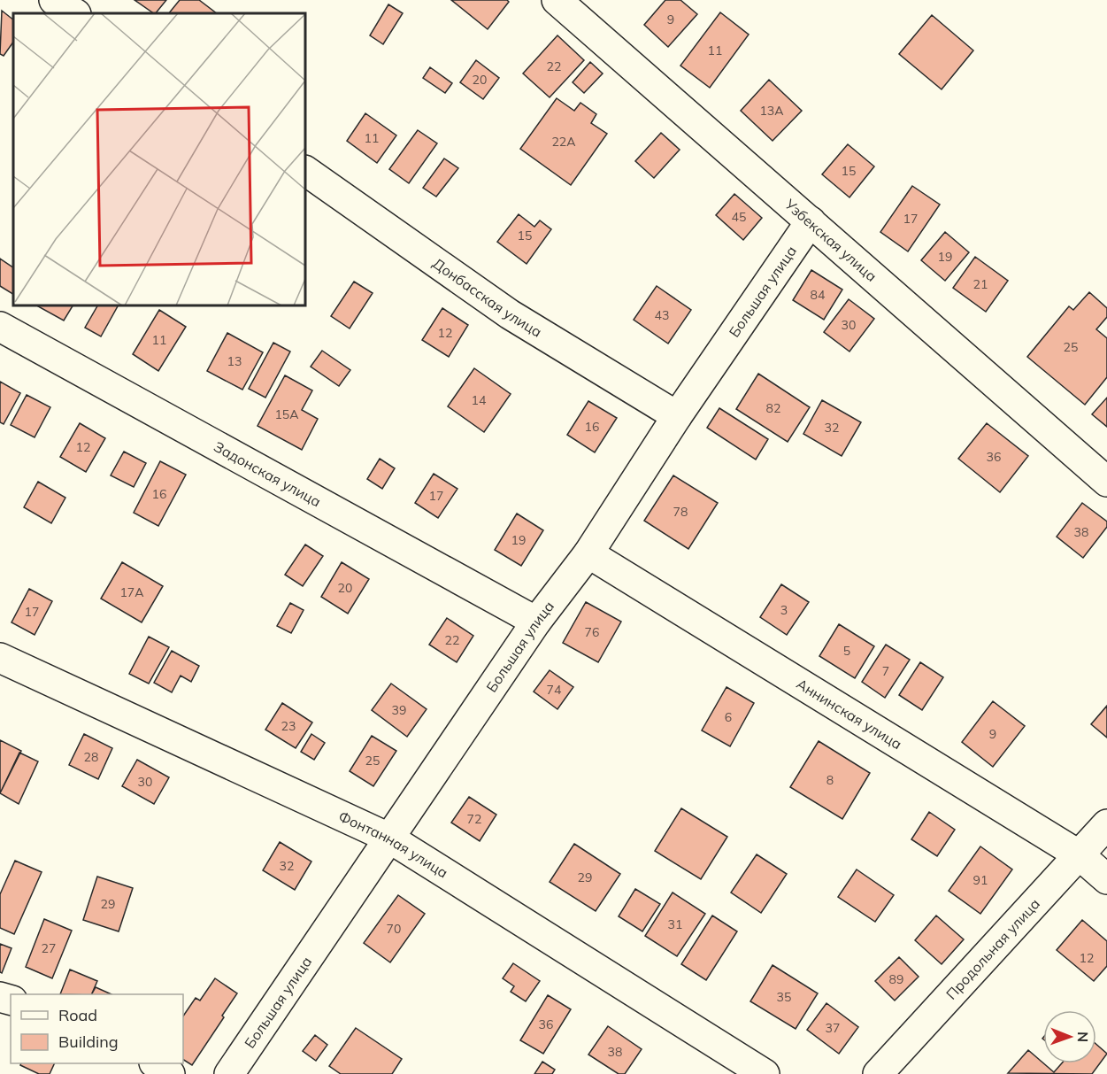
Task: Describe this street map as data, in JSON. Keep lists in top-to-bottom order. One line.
{"streets":{"street":["Узбекская улица","Большая улица","Донбасская улица","Задонская улица","Аннинская улица","Фонтанная улица","Продольная улица"]},"crossings":[["Узбекская улица","Большая улица"],["Большая улица","Донбасская улица"],["Большая улица","Задонская улица"],["Большая улица","Аннинская улица"],["Большая улица","Фонтанная улица"],["Аннинская улица","Продольная улица"]],"house_numbers":["9","11","22","20","13А","11","22А","15","45","17","15","19","21","84","43","30","12","11","25","13","14","82","15А","16","32","12","36","16","17","78","38","19","20","17А","3","17","76","22","5","7","74","39","6","23","9","28","25","8","30","72","32","29","91","29","31","70","27","12","89","35","36","37","38"],"legend":["Road","Building"],"north":"right"}
